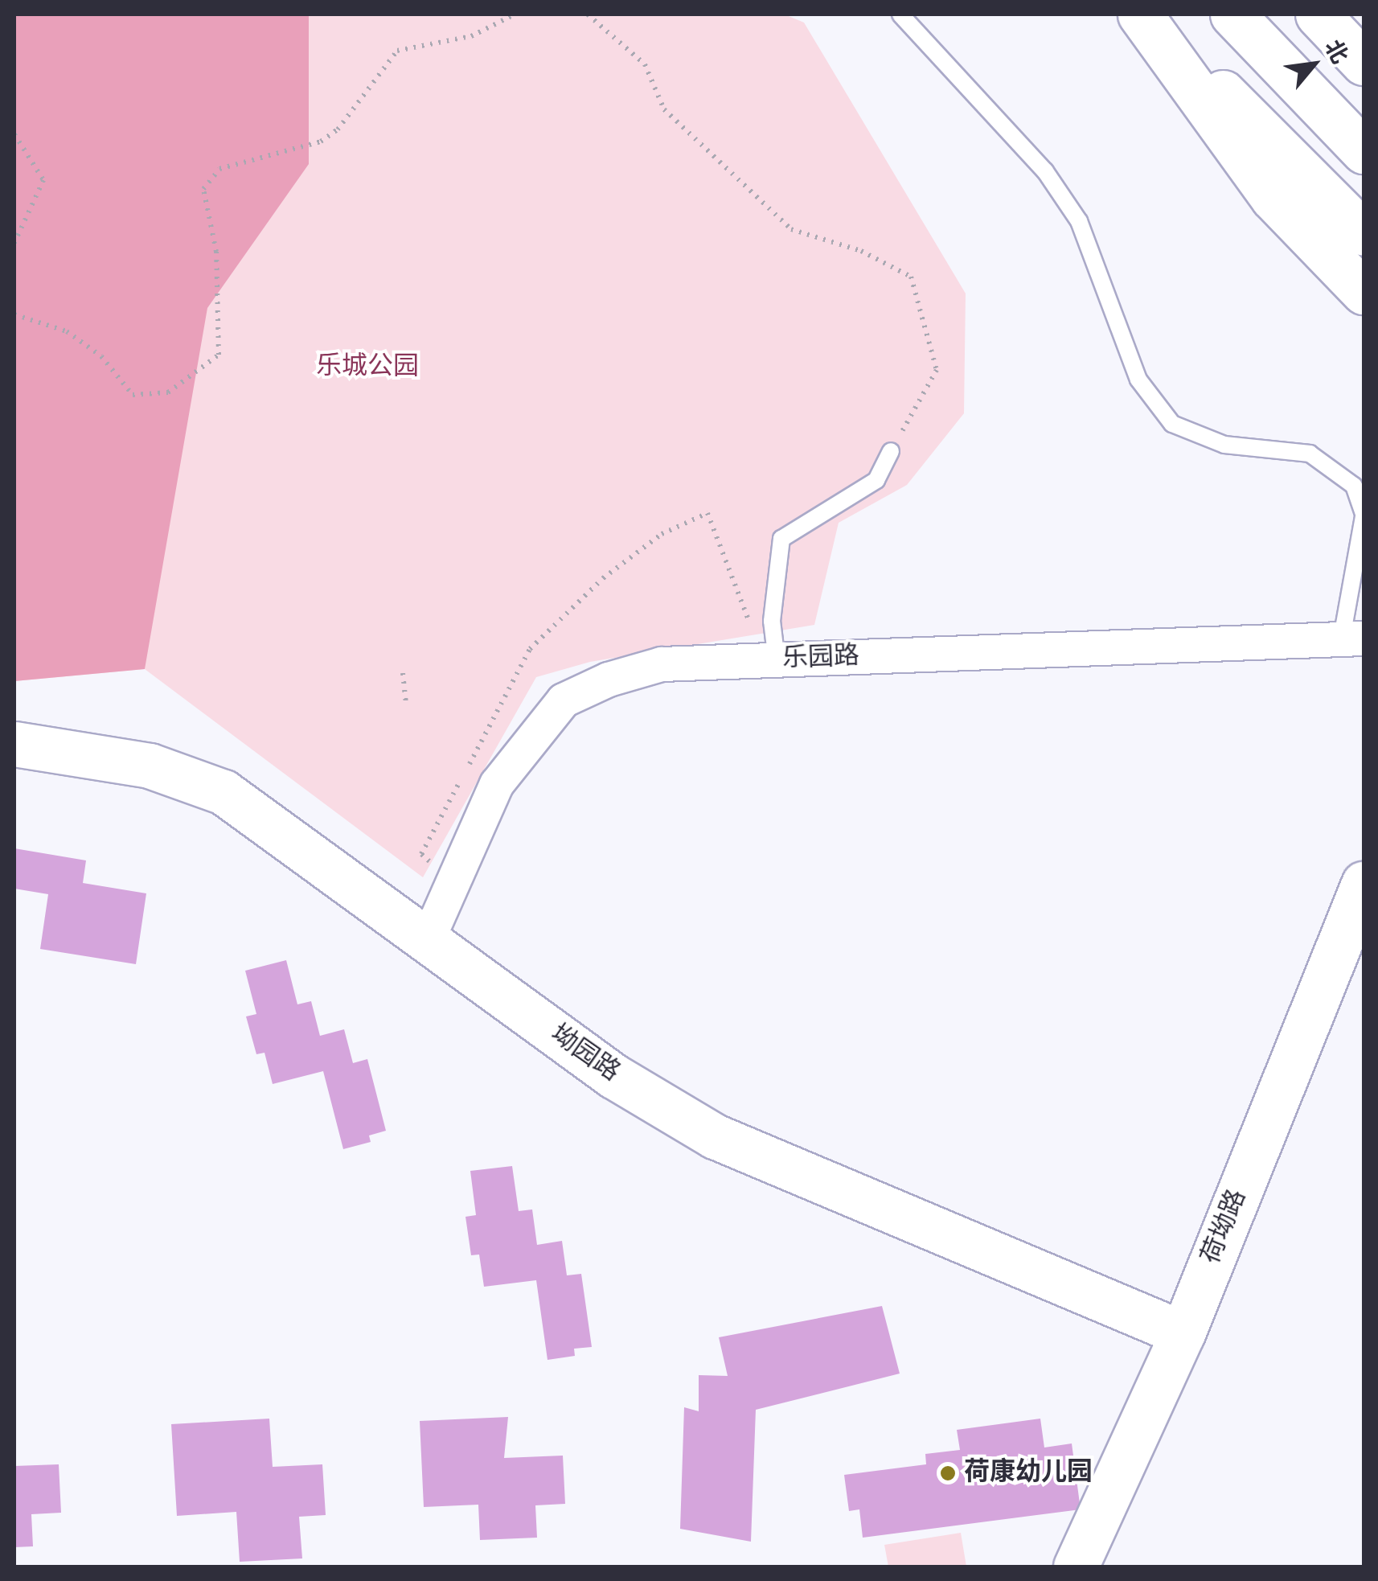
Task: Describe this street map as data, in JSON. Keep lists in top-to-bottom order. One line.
{"streets":{"main road":["坳园路","荷坳路"],"street":["乐园路"]},"crossings":[["乐园路","坳园路"],["坳园路","荷坳路"]],"parks":["乐城公园"],"places":["荷康幼儿园"],"north":"top right"}
